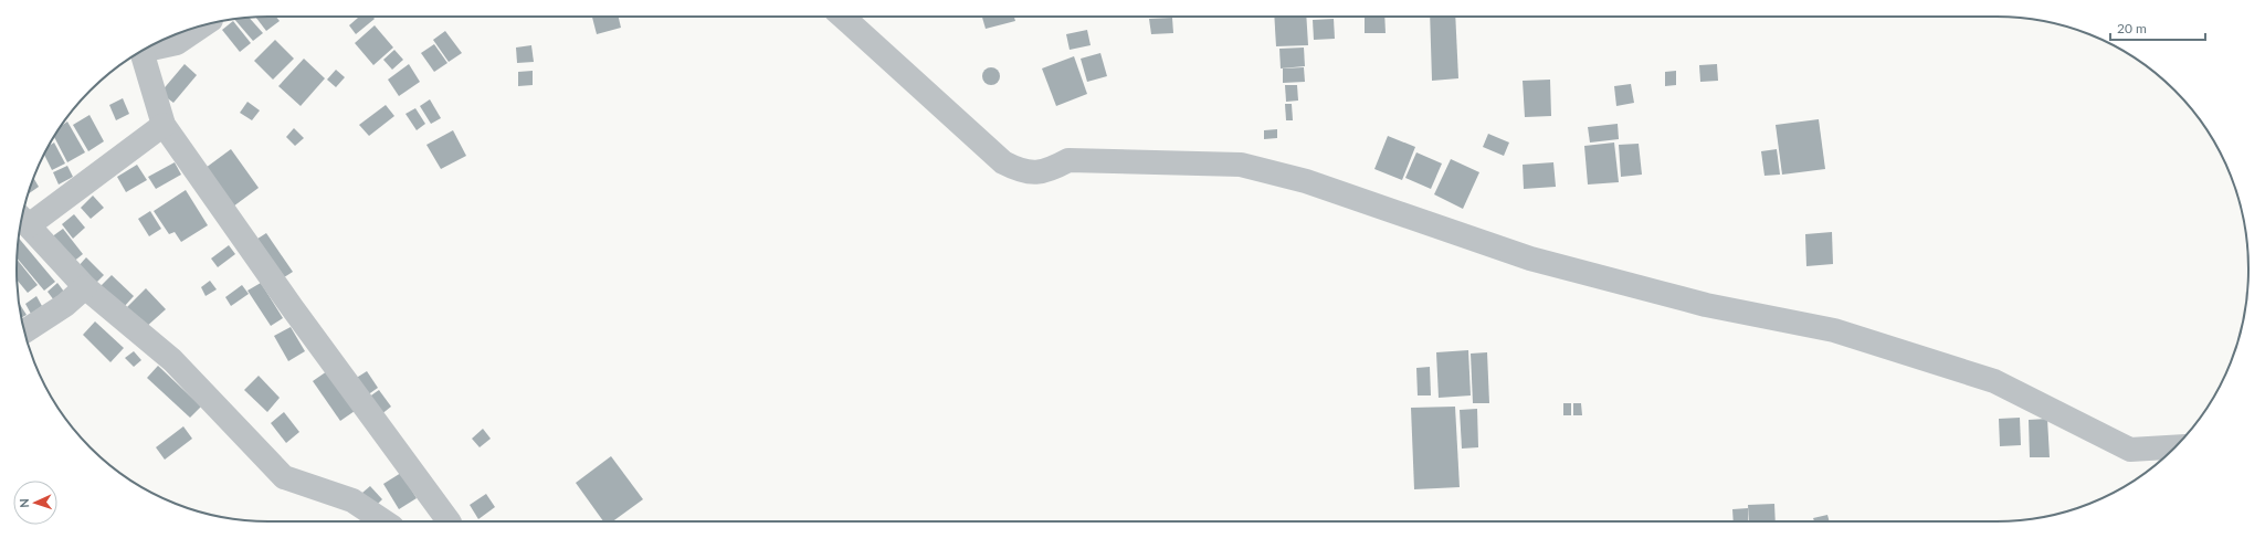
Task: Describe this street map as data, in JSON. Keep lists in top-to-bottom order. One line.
{"scale_bar":"20 m","north":"left"}
